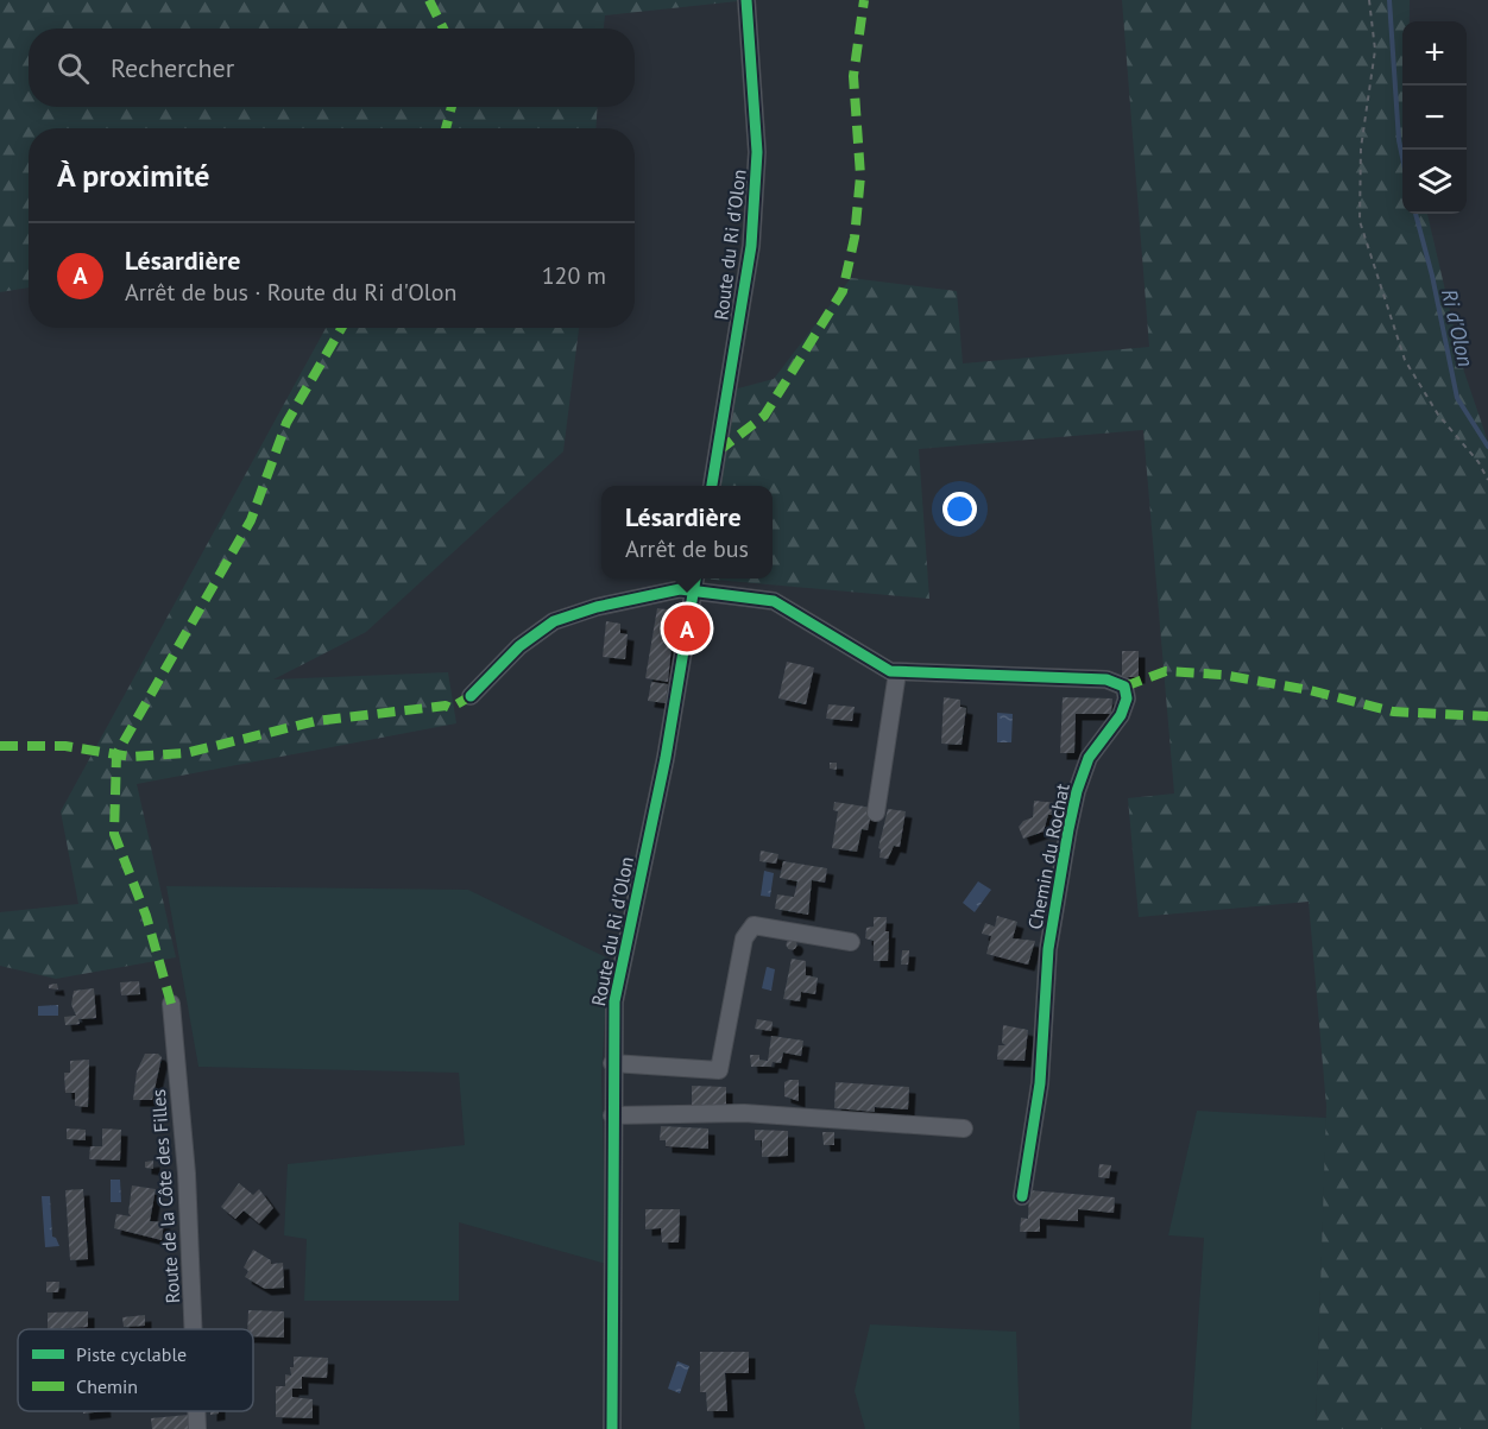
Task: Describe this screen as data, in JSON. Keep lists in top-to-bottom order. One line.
{"streets":{"street":["Route du Ri d'Olon","Chemin du Rochat","Route de la Côte des Filles"]},"crossings":[["Route du Ri d'Olon","Chemin du Rochat"]],"water":["Ri d'Olon"],"legend":["Piste cyclable","Chemin"],"page":{"map_buttons":["+","−"],"search":"Rechercher","heading":"À proximité","list":[{"mark":"A","name":"Lésardière","note":"Arrêt de bus · Route du Ri d'Olon","value":"120 m"}],"popup":["Lésardière","Arrêt de bus"],"pins":"A"}}
